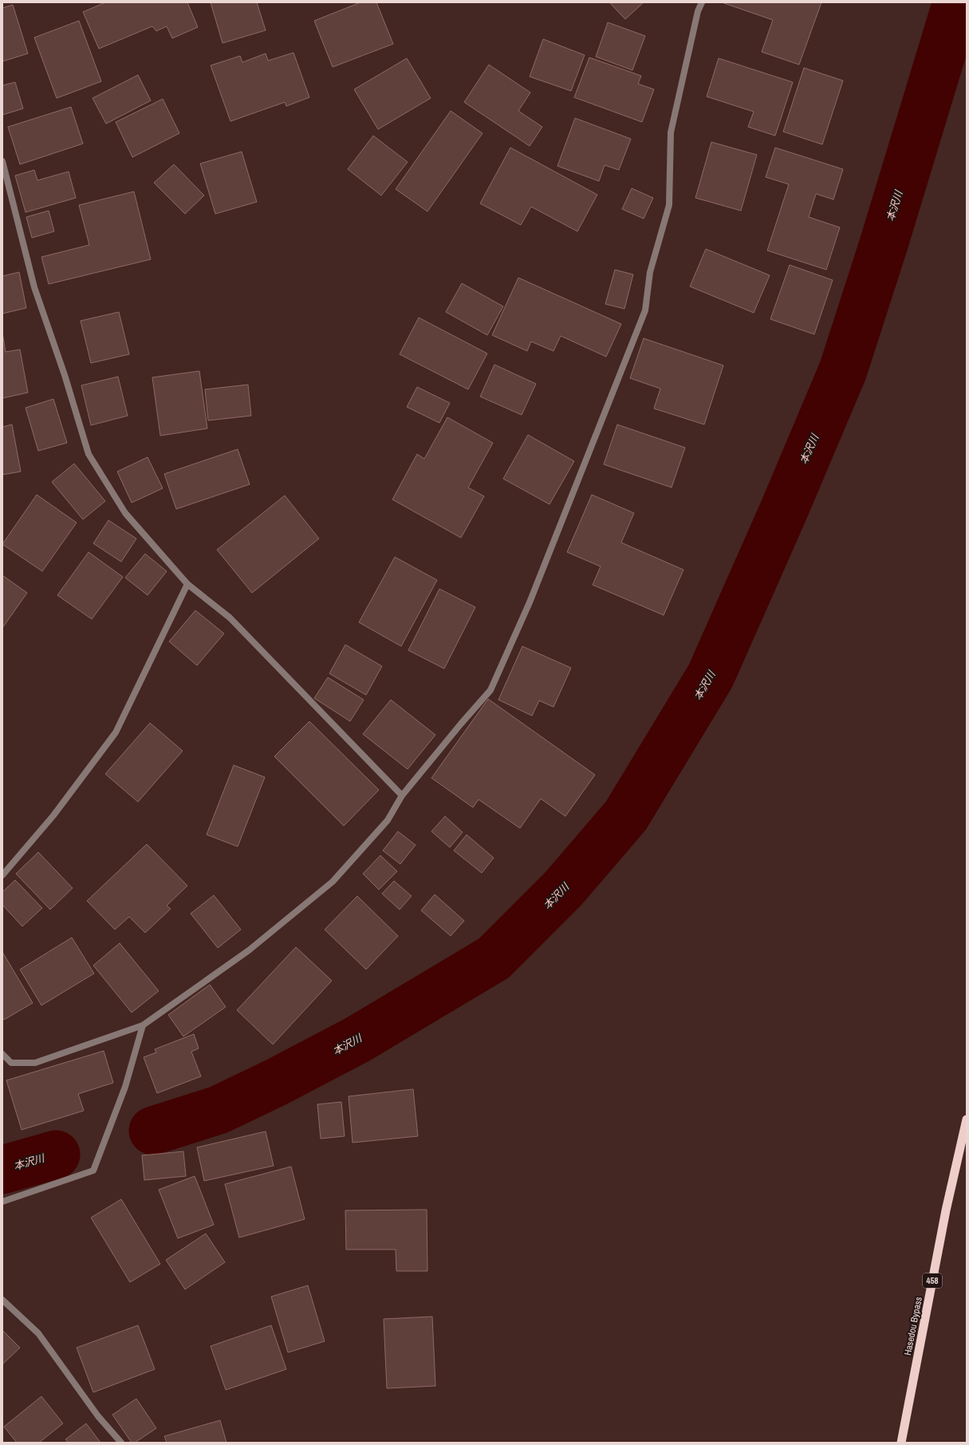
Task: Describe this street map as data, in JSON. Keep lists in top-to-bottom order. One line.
{"streets":{"highway":["458","Hasedou Bypass"]},"water":["本沢川"]}
